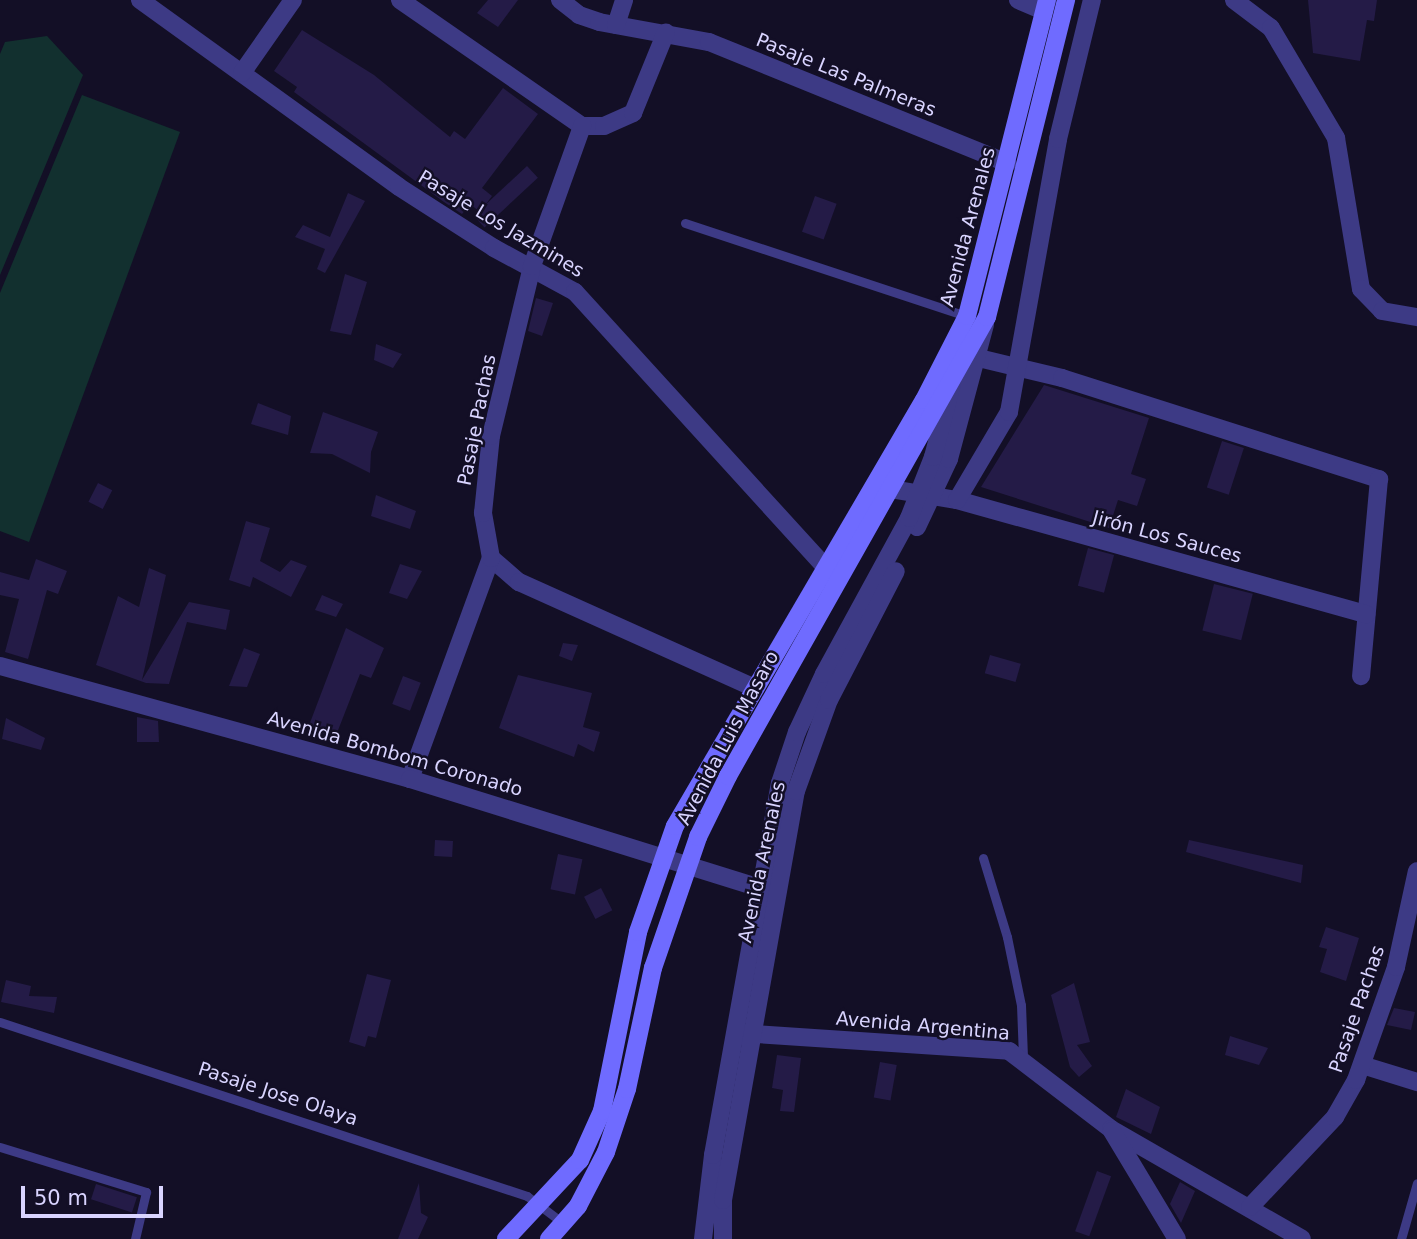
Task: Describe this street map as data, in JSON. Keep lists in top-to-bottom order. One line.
{"streets":{"main road":["Avenida Arenales","Avenida Luis Masaro"],"street":["Pasaje Las Palmeras","Pasaje Los Jazmines","Pasaje Pachas","Jirón Los Sauces","Avenida Bombom Coronado","Avenida Argentina"],"lane":["Pasaje Jose Olaya"]},"crossings":[["Pasaje Las Palmeras","Avenida Arenales"],["Pasaje Los Jazmines","Pasaje Pachas"],["Pasaje Los Jazmines","Avenida Luis Masaro"],["Avenida Arenales","Avenida Luis Masaro"],["Pasaje Pachas","Avenida Argentina"],["Avenida Luis Masaro","Avenida Bombom Coronado"],["Avenida Luis Masaro","Pasaje Jose Olaya"]],"scale_bar":"50 m"}
